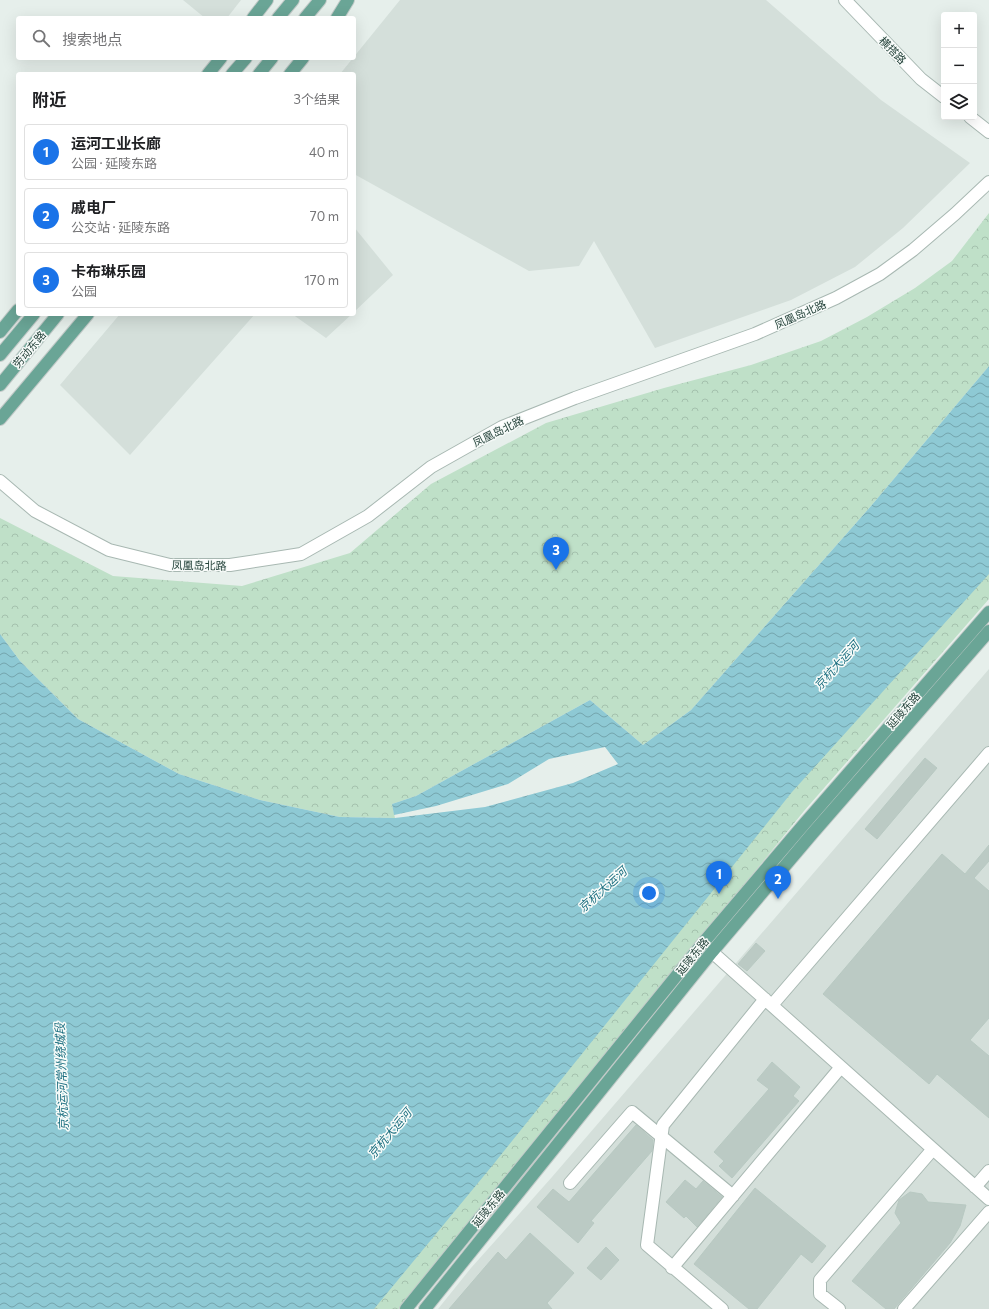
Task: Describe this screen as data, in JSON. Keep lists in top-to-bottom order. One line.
{"streets":{"main road":["劳动东路","延陵东路"],"street":["横搭路","凤凰岛北路"]},"water":["京杭大运河","京杭运河常州绕城段"],"page":{"map_buttons":["+","−"],"search":"搜索地点","heading":["附近","3个结果"],"list":[{"mark":"1","name":"运河工业长廊","note":"公园 · 延陵东路","value":"40 m"},{"mark":"2","name":"戚电厂","note":"公交站 · 延陵东路","value":"70 m"},{"mark":"3","name":"卡布琳乐园","note":"公园","value":"170 m"}],"pins":["3","1","2"]}}
